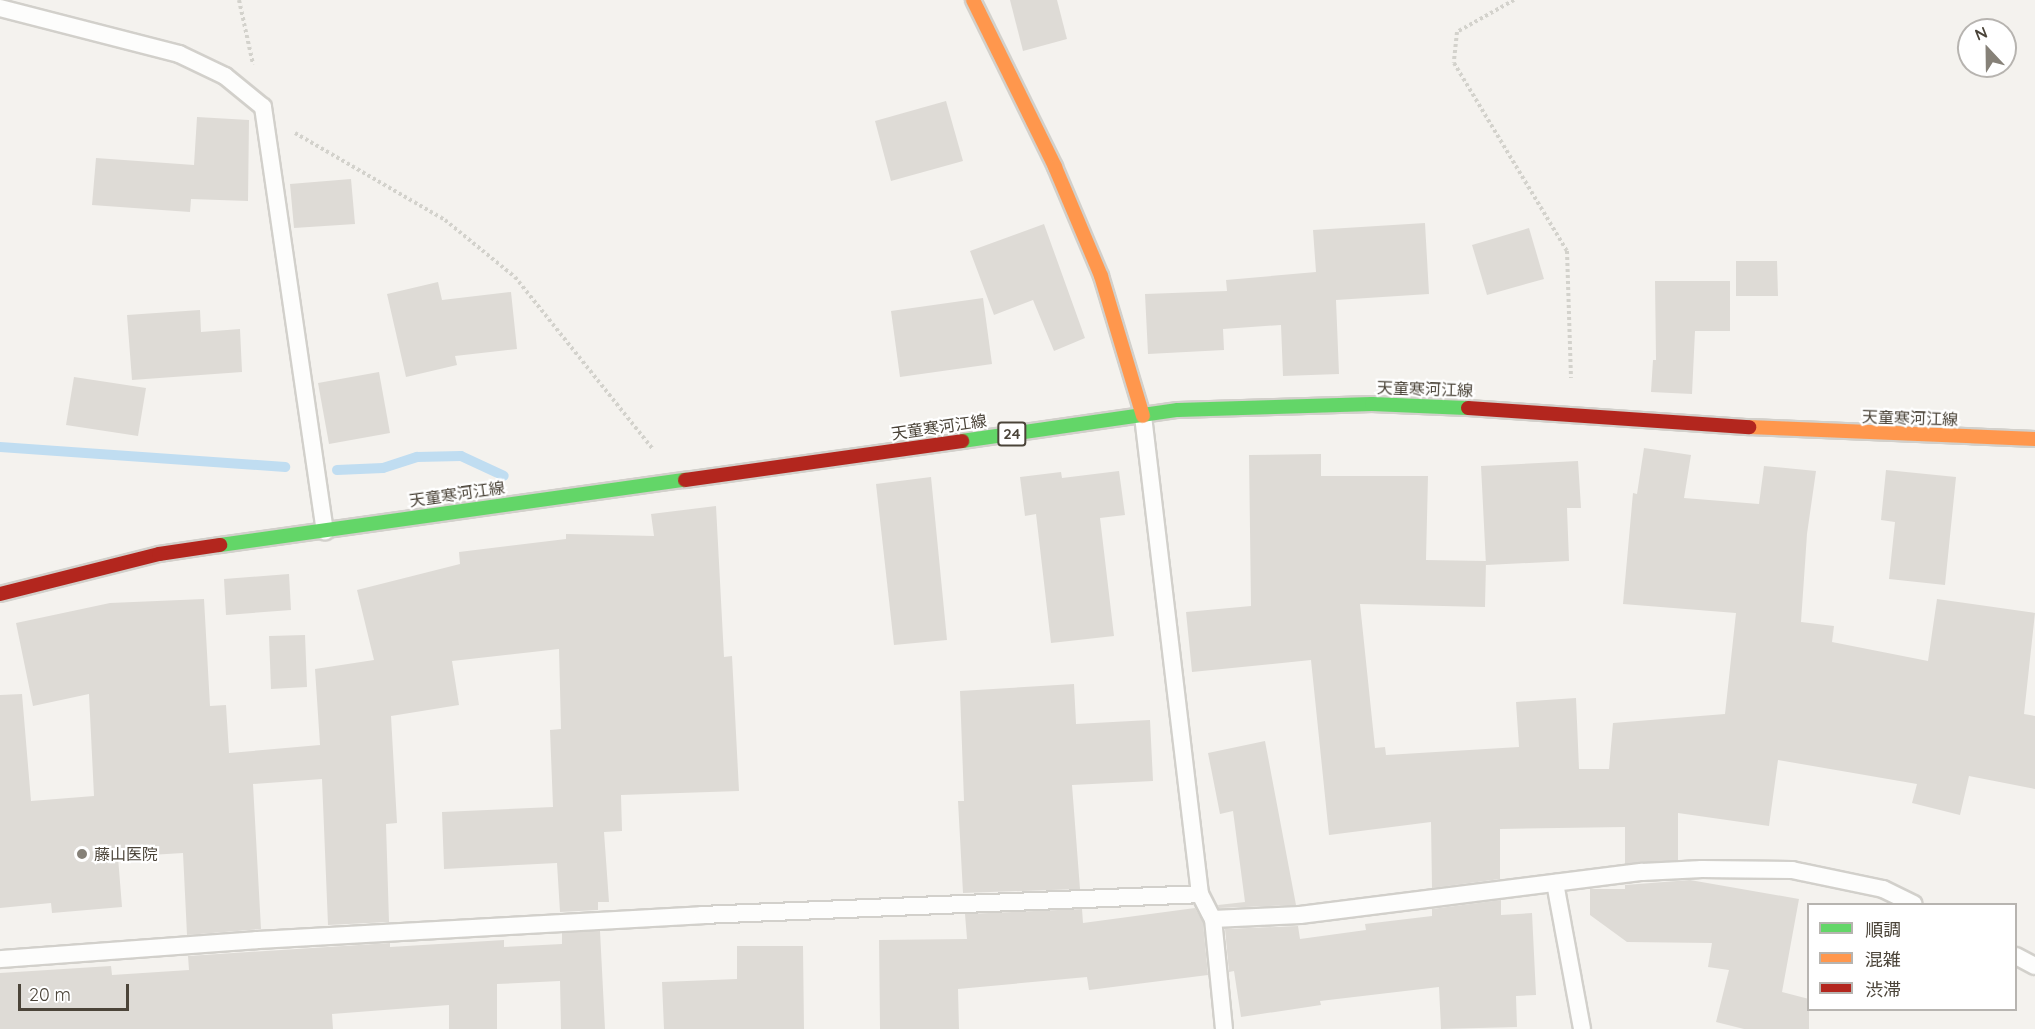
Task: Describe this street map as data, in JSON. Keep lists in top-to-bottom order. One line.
{"streets":{"main road":["天童寒河江線","24"]},"places":["藤山医院"],"legend":["順調","混雑","渋滞"],"scale_bar":"20 m","north":"top"}
